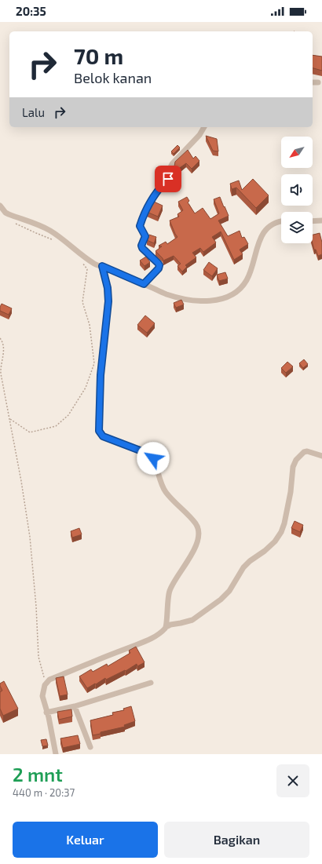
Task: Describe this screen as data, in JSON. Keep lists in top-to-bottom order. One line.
{"north":"bottom left","page":{"status":"20:35","turn":["70 m","Belok kanan"],"then":"Lalu","heading":["2 mnt","440 m · 20:37"],"buttons":["Keluar","Bagikan"]}}
